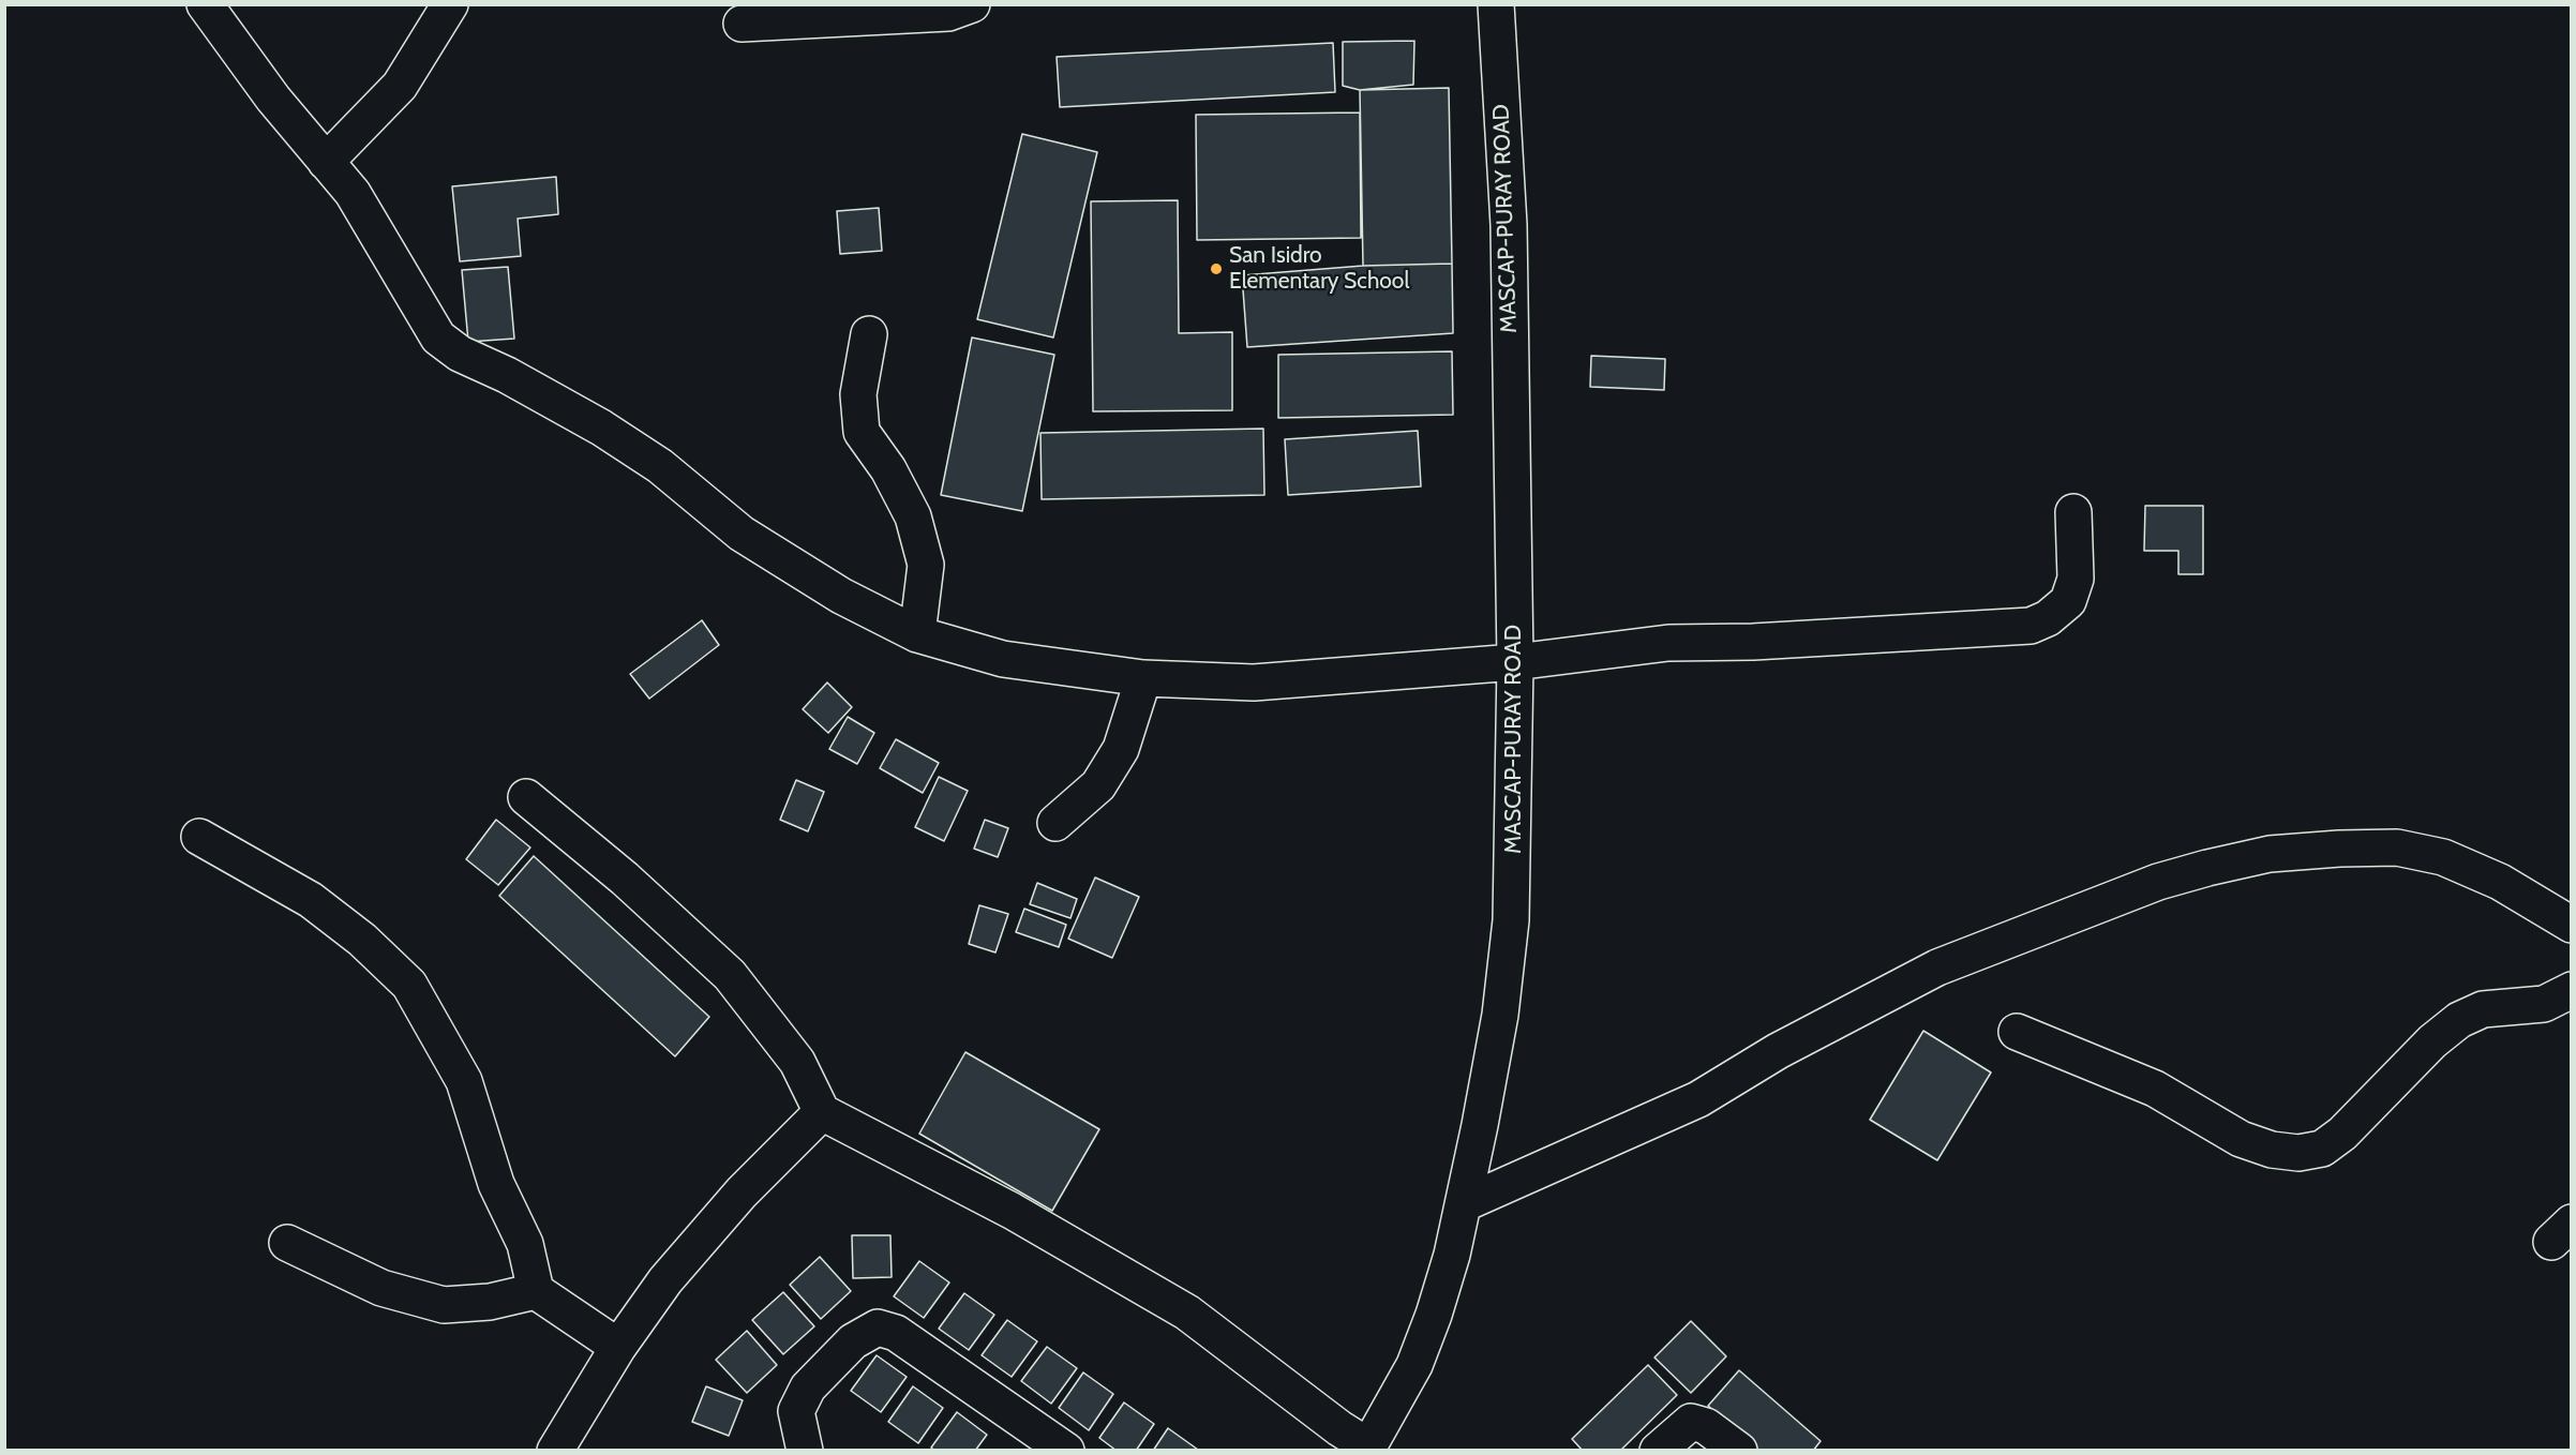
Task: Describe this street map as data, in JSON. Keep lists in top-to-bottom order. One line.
{"streets":{"street":["MASCAP-PURAY ROAD"]},"places":["San Isidro Elementary School"]}
